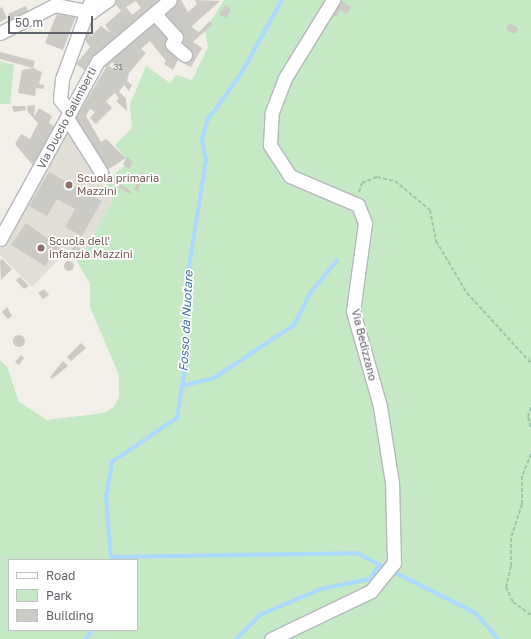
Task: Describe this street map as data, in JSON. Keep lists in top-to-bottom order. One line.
{"streets":{"street":["Via Duccio Galimberti","Via Bedizzano"]},"water":["Fosso da Nuotare"],"places":["Scuola primaria Mazzini","Scuola dell' infanzia Mazzini"],"house_numbers":["31"],"legend":["Road","Park","Building"],"scale_bar":"50 m"}
